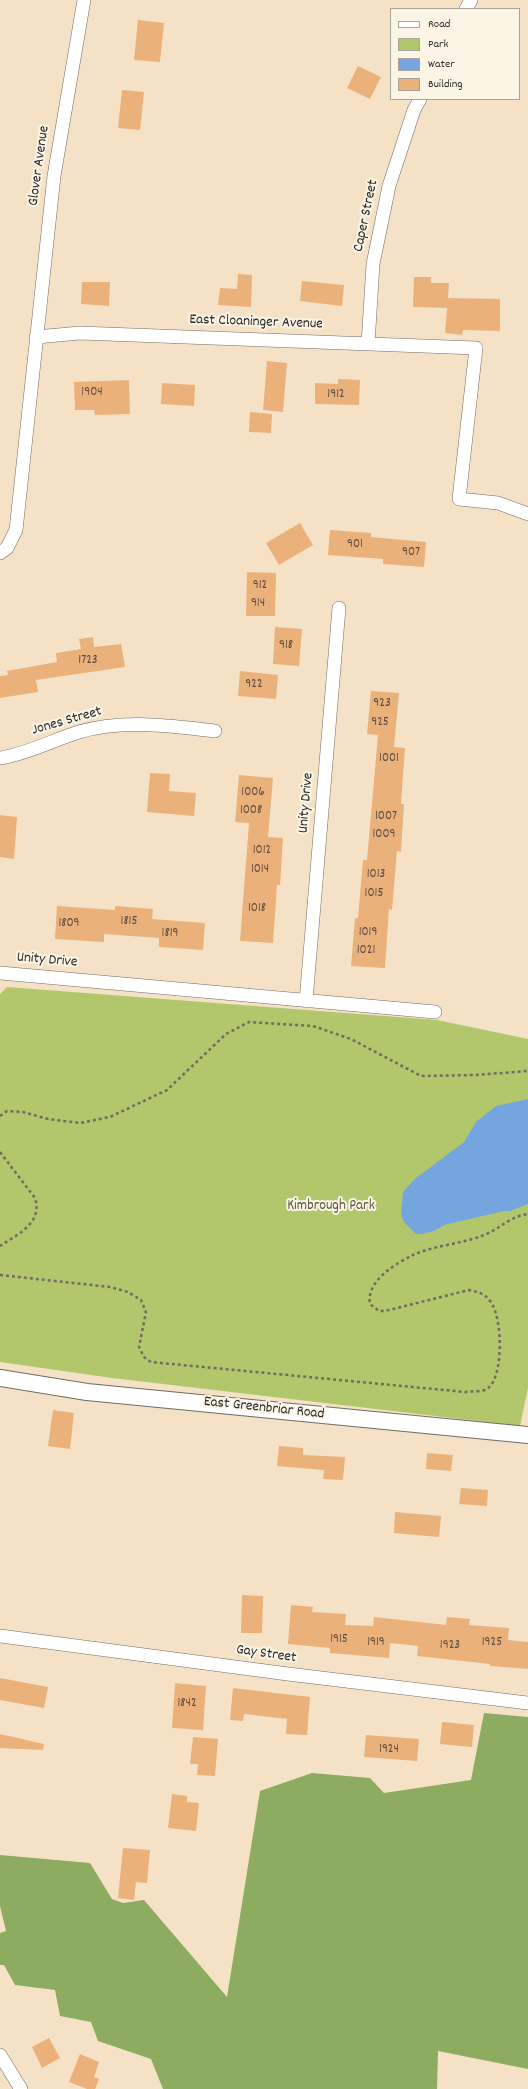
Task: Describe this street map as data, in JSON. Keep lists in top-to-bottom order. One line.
{"streets":{"street":["Glover Avenue","Caper Street","East Cloaninger Avenue","Jones Street","Unity Drive","East Greenbriar Road","Gay Street"]},"crossings":[["Glover Avenue","East Cloaninger Avenue"],["Caper Street","East Cloaninger Avenue"]],"parks":["Kimbrough Park"],"house_numbers":["1904","1912","901","907","912","914","918","1723","922","923","925","1001","1006","1008","1007","1009","1012","1014","1013","1015","1018","1815","1809","1019","1819","1021","1915","1919","1925","1923","1842","1924"],"legend":["Road","Park","Water","Building"]}
